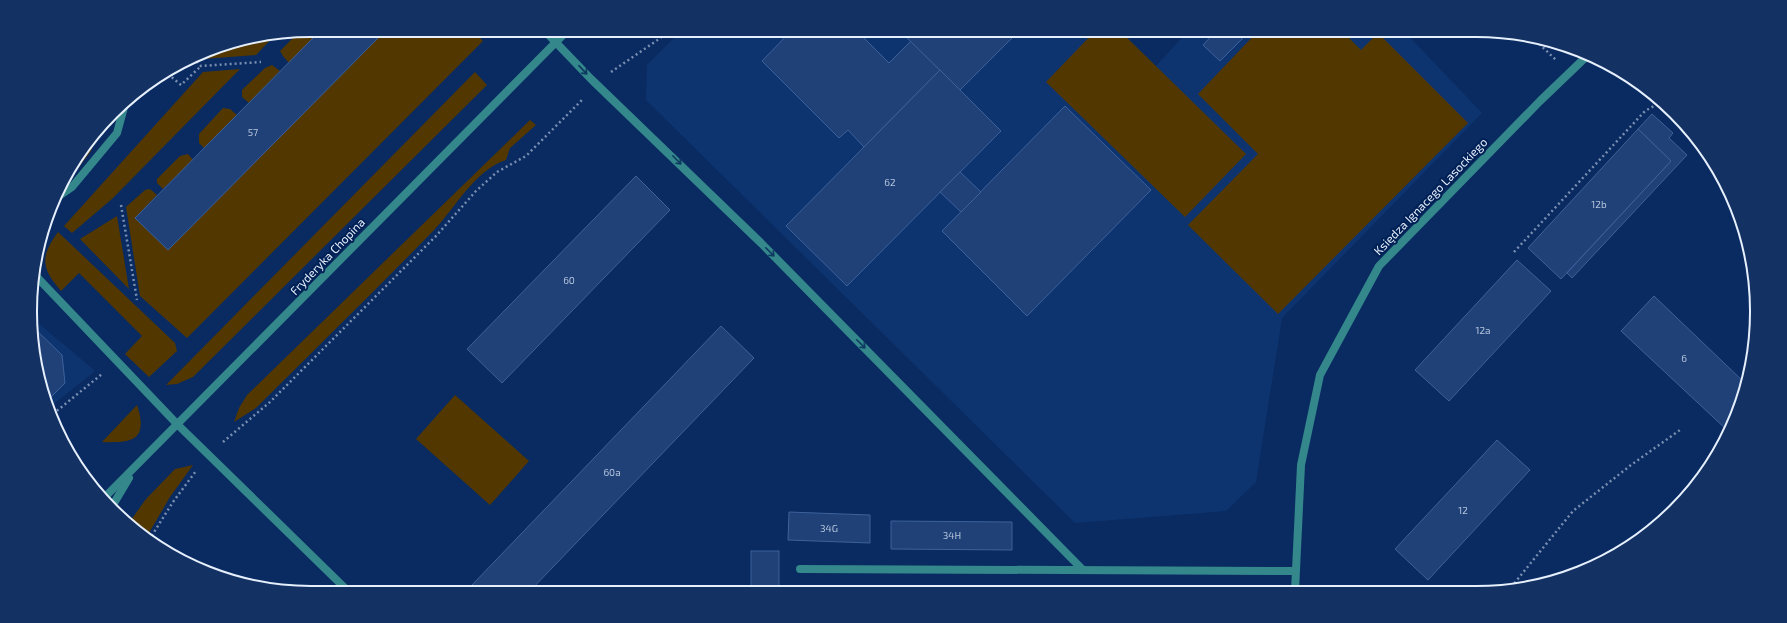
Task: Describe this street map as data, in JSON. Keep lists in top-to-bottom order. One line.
{"streets":{"street":["Księdza Ignacego Lasockiego","Fryderyka Chopina"]},"house_numbers":["57","62","12b","60","12a","6","60a","12","34G","34H"]}
